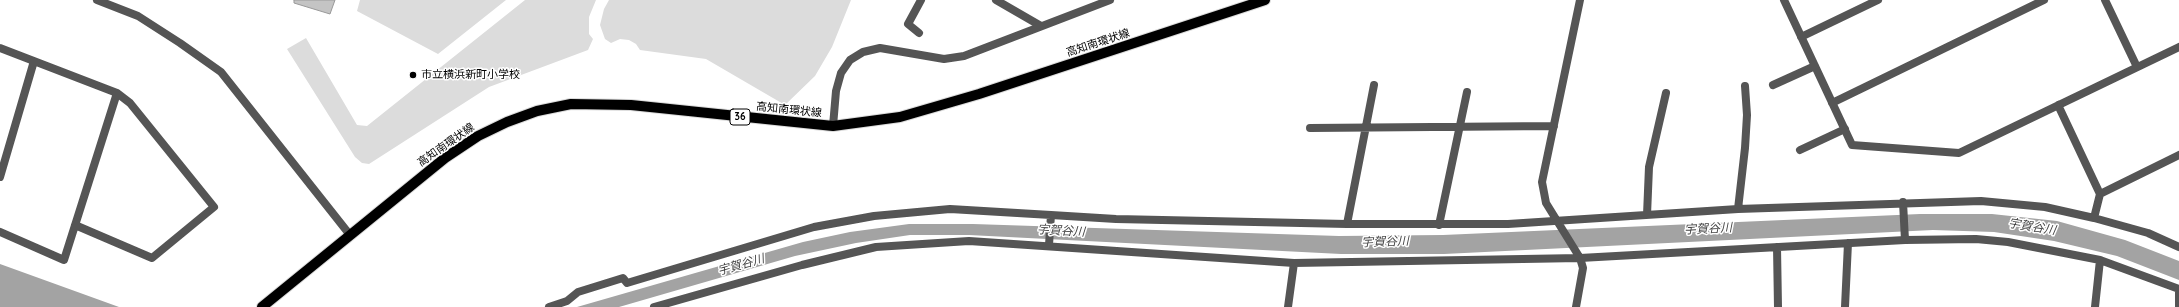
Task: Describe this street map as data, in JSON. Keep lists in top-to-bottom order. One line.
{"streets":{"main road":["高知南環状線","36"]},"water":["宇賀谷川"],"places":["市立横浜新町小学校"]}
